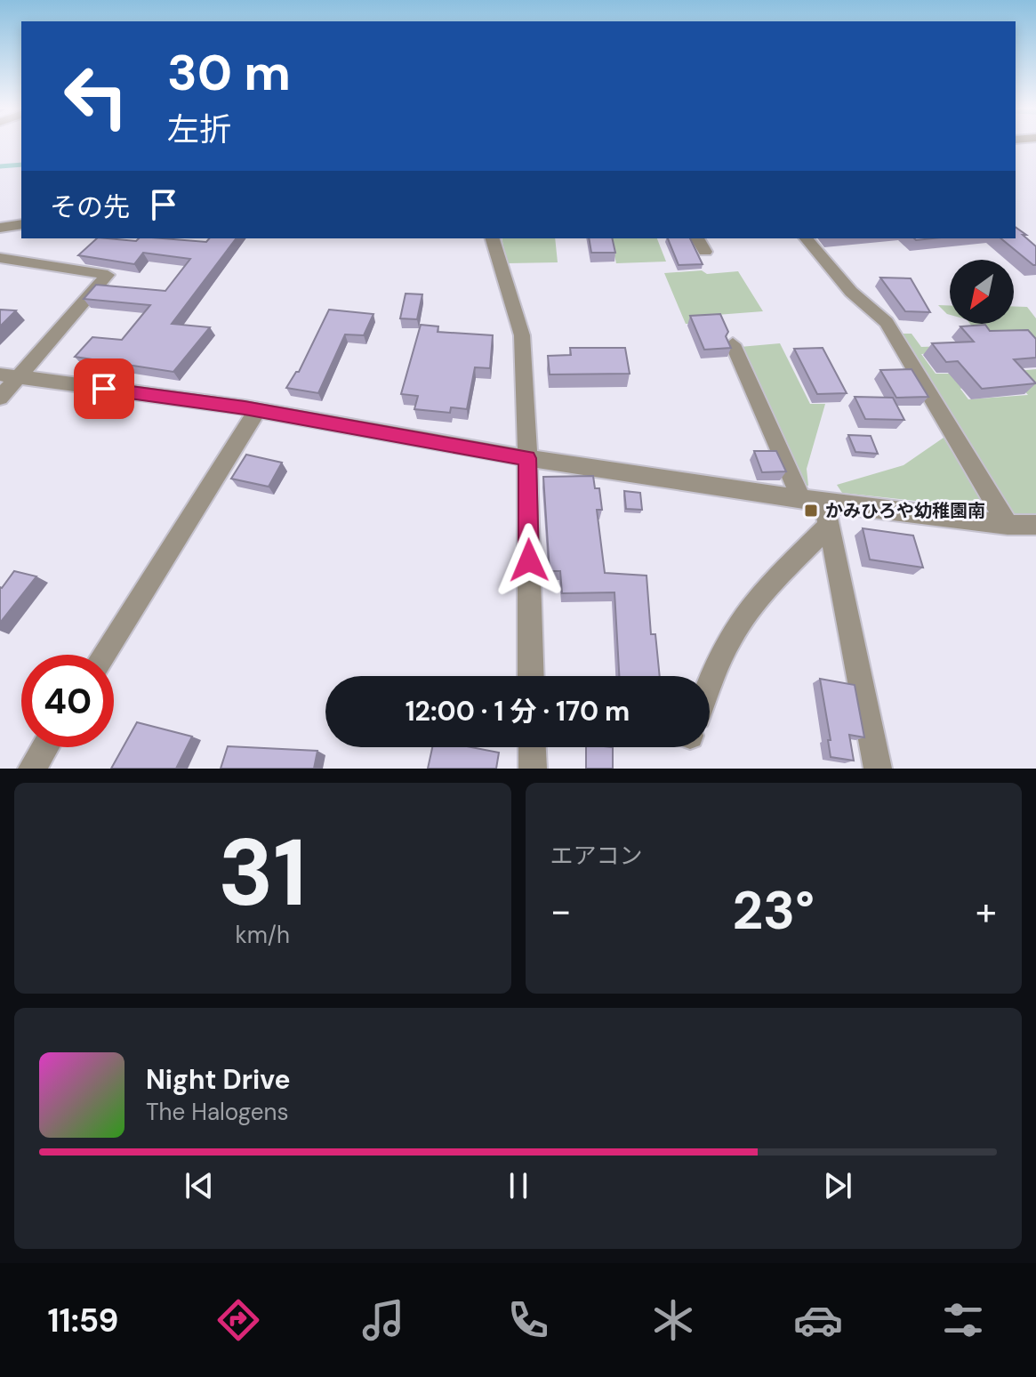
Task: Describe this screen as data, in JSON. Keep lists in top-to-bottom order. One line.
{"places":{"transit":["かみひろや幼稚園南"]},"north":"bottom left","page":{"turn":["30 m","左折"],"then":"その先","limit":"40","trip":"12:00 · 1 分 · 170 m","tile":[["31","km/h"],"エアコン"],"heat":["−","23°","+"],"song":["Night Drive","The Halogens"],"tabs":"11:59"}}
